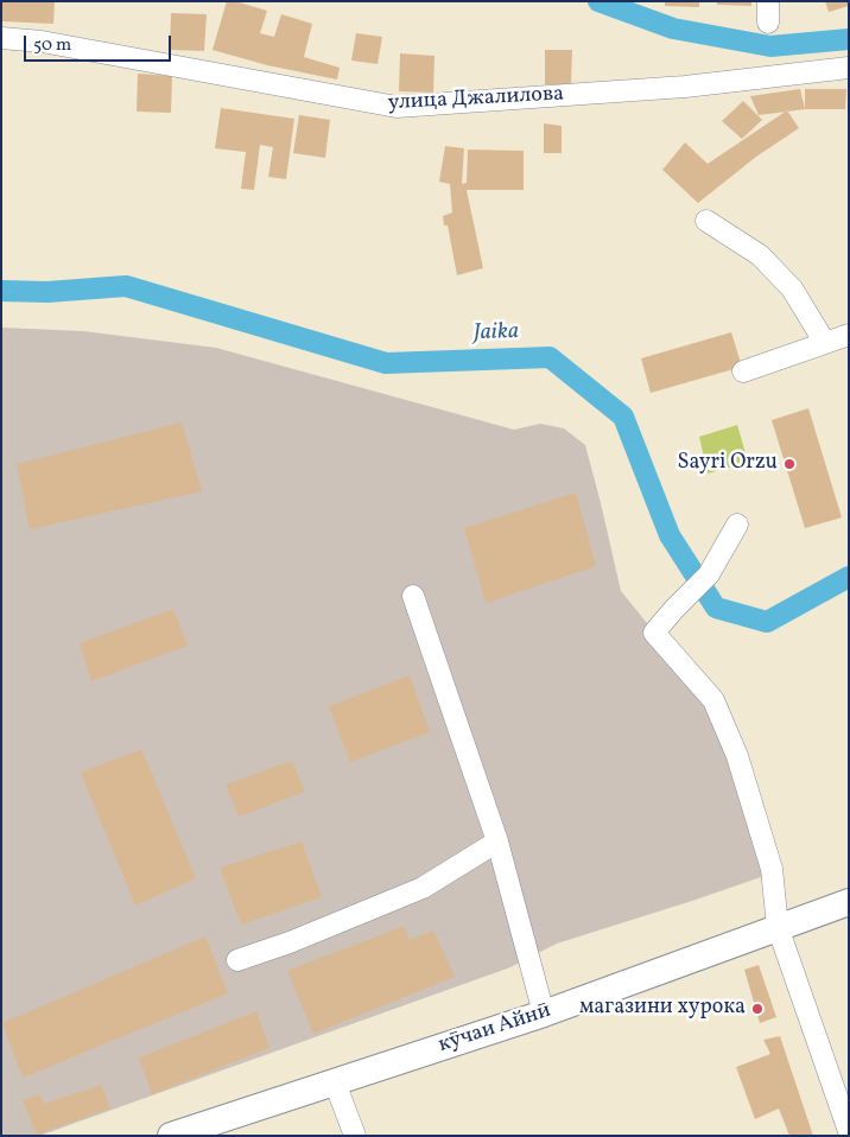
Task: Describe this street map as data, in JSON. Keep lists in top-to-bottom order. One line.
{"streets":{"main road":["кӯчаи Айнӣ"],"street":["улица Джалилова"]},"water":["Jaika"],"places":["Sayri Orzu","магазини хурока"],"scale_bar":"50 m"}
